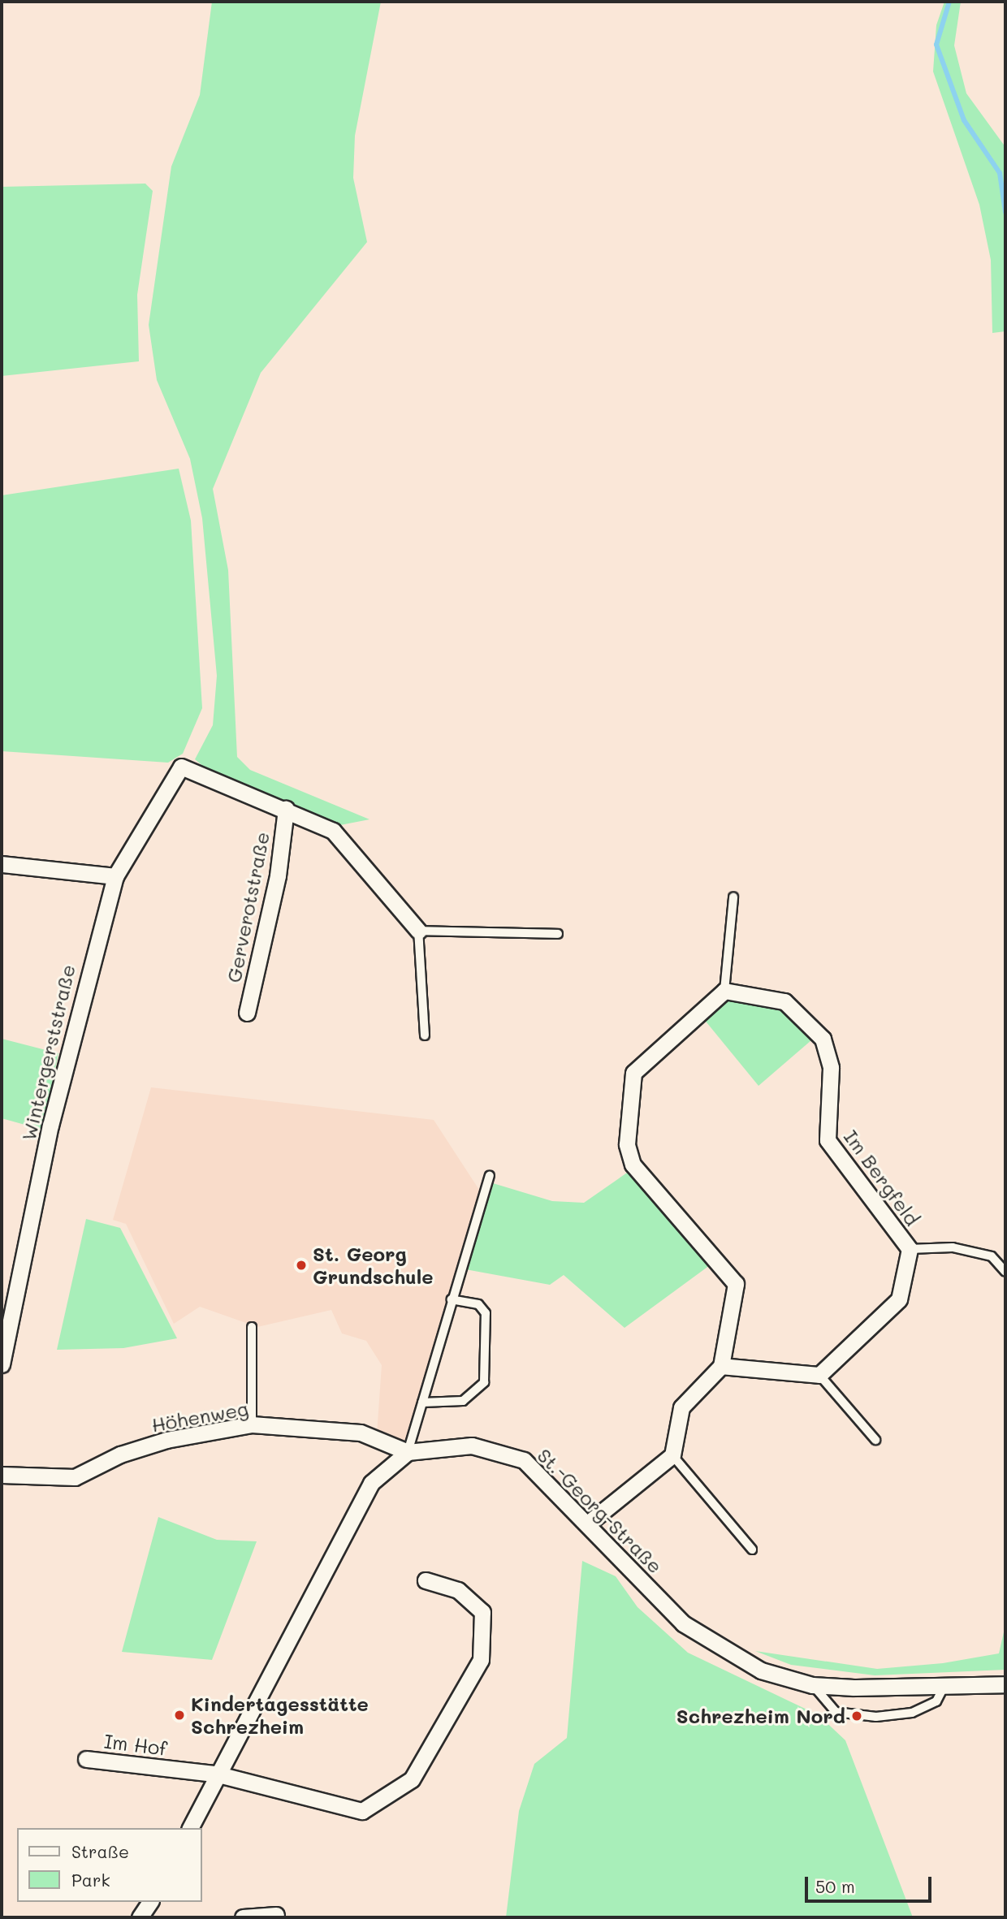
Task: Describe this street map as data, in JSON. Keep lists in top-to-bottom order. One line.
{"streets":{"street":["Gerverotstraße","Wintergerststraße","Im Bergfeld","Höhenweg","St.-Georg-Straße","Im Hof"]},"crossings":[["Gerverotstraße","Wintergerststraße"],["Höhenweg","St.-Georg-Straße"]],"places":["St. Georg Grundschule","Kindertagesstätte Schrezheim","Schrezheim Nord"],"legend":["Straße","Park"],"scale_bar":"50 m"}
